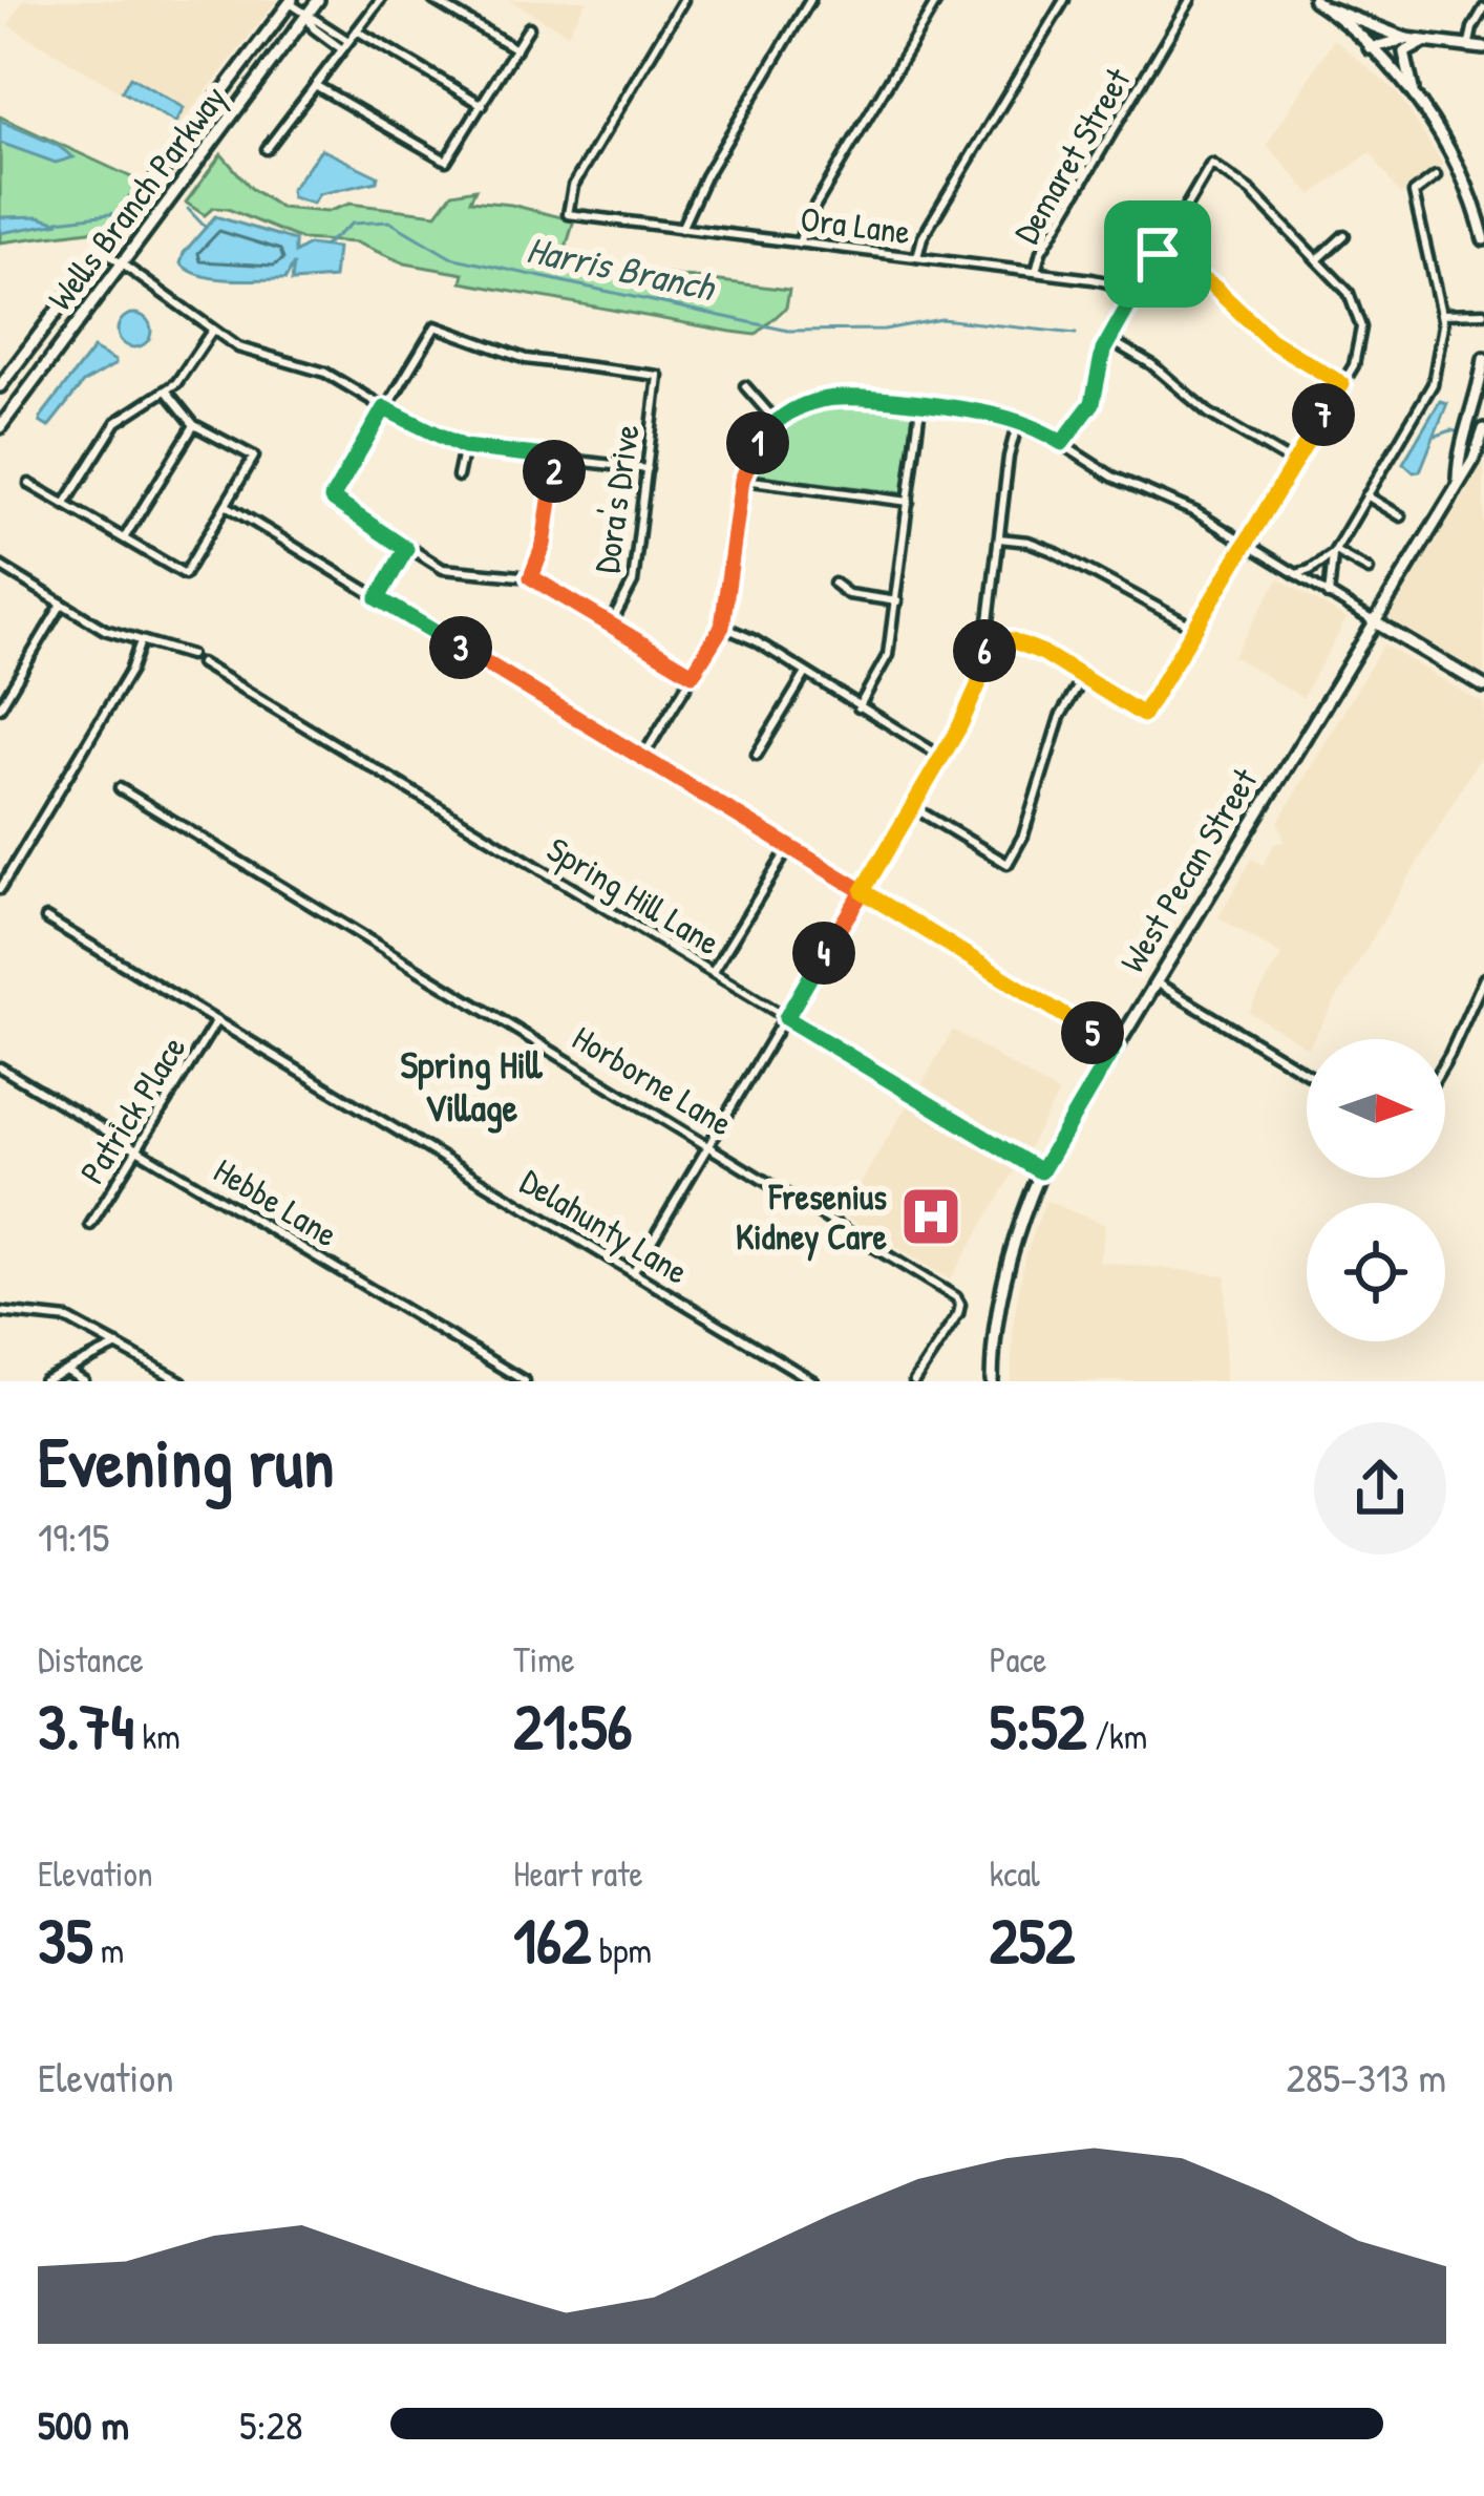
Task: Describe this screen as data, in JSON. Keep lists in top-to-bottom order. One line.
{"streets":{"main road":["Wells Branch Parkway","West Pecan Street"],"street":["Demaret Street","Ora Lane","Dora's Drive","Spring Hill Lane","Horborne Lane","Patrick Place","Hebbe Lane","Delahunty Lane"]},"crossings":[["Demaret Street","Ora Lane"],["West Pecan Street","Spring Hill Lane"],["Patrick Place","Hebbe Lane"],["Patrick Place","Delahunty Lane"]],"districts":["Spring Hill Village"],"water":["Harris Branch"],"places":{"hospital":["Fresenius Kidney Care"]},"north":"right","page":{"pins":["7","1","2","3","6","4","5"],"heading":["Evening run","19:15"],"stats":[["Distance","3.74 km"],["Time","21:56"],["Pace","5:52 /km"],["Elevation","35 m"],["Heart rate","162 bpm"],["kcal","252"]],"chart":["Elevation","285–313 m"],"list":[{"name":"500 m","note":"5:28"}]}}
